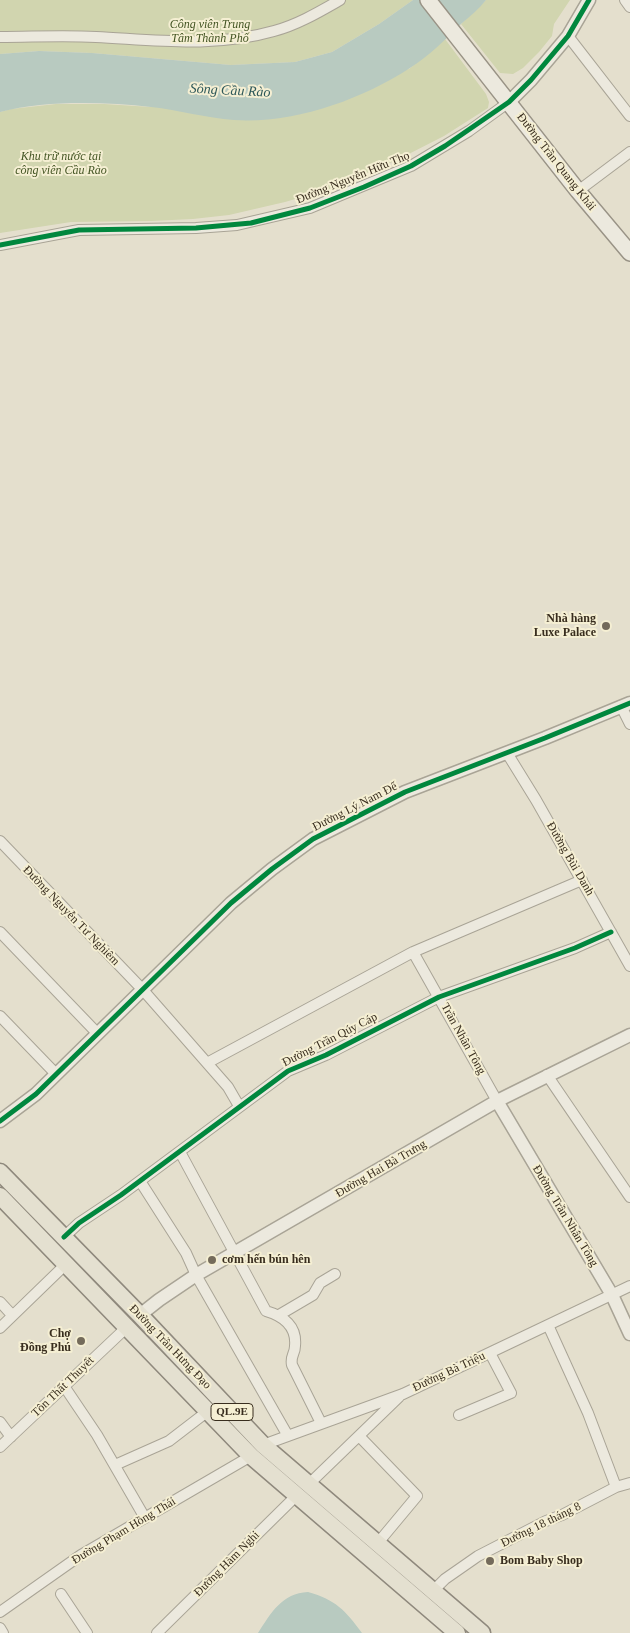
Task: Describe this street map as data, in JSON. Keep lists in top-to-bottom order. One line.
{"streets":{"main road":["Đường Trần Quang Khải","Đường Trần Hưng Đạo","QL.9E"],"street":["Đường Nguyễn Hữu Thọ","Đường Lý Nam Đế","Đường Bùi Danh","Đường Nguyễn Tư Nghiêm","Trần Nhân Tông","Đường Trần Qúy Cáp","Đường Hai Bà Trưng","Đường Trần Nhân Tông","Đường Bà Triệu","Tôn Thất Thuyết","Đường 18 tháng 8","Đường Phạm Hồng Thái","Đường Hàm Nghi"]},"crossings":[["Đường Trần Quang Khải","Đường Nguyễn Hữu Thọ"],["Đường Lý Nam Đế","Đường Bùi Danh"],["Đường Lý Nam Đế","Đường Nguyễn Tư Nghiêm"],["Đường Bùi Danh","Đường Trần Qúy Cáp"],["Đường Nguyễn Tư Nghiêm","Đường Trần Qúy Cáp"],["Trần Nhân Tông","Đường Trần Qúy Cáp"],["Trần Nhân Tông","Đường Hai Bà Trưng"],["Trần Nhân Tông","Đường Trần Nhân Tông"],["Đường Trần Qúy Cáp","Đường Trần Hưng Đạo"],["Đường Hai Bà Trưng","Đường Trần Nhân Tông"],["Đường Hai Bà Trưng","Đường Trần Hưng Đạo"],["Đường Trần Nhân Tông","Đường Bà Triệu"],["Đường Trần Hưng Đạo","Đường Bà Triệu"],["Đường Trần Hưng Đạo","Tôn Thất Thuyết"],["Đường Trần Hưng Đạo","Đường 18 tháng 8"],["Đường Trần Hưng Đạo","Đường Phạm Hồng Thái"],["Đường Trần Hưng Đạo","Đường Hàm Nghi"],["Đường Bà Triệu","Đường Hàm Nghi"]],"water":["Sông Cầu Rào"],"parks":["Công viên Trung Tâm Thành Phố","Khu trữ nước tại công viên Cầu Rào"],"places":["Nhà hàng Luxe Palace","cơm hến bún hên","Chợ Đồng Phú","Bom Baby Shop"]}
